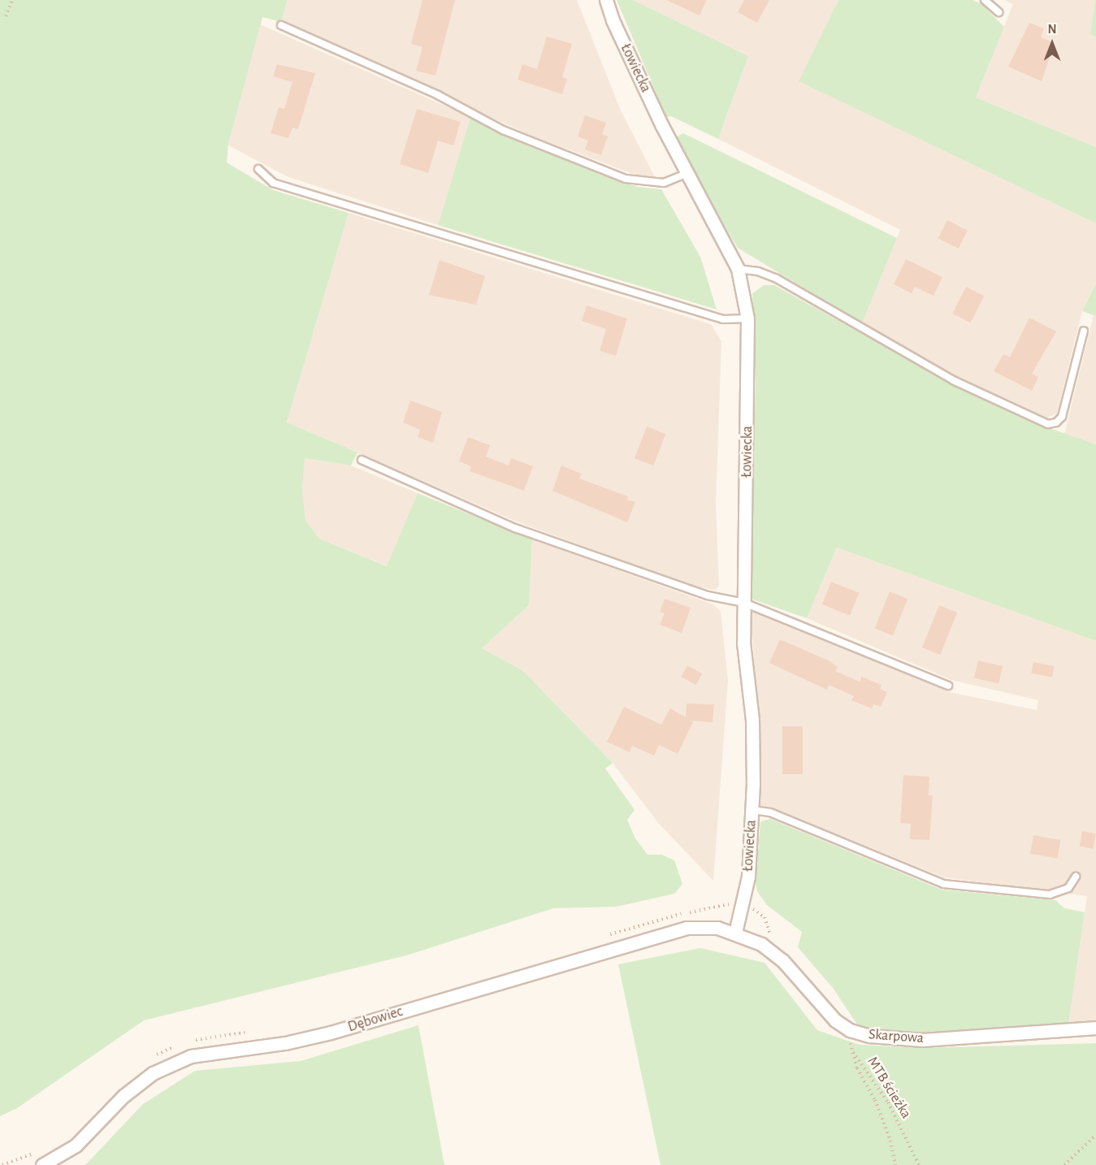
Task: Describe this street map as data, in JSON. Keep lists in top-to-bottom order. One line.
{"streets":{"street":["Łowiecka","Dębowiec","Skarpowa"],"path":["MTB ścieżka"]},"crossings":[["Łowiecka","Dębowiec"],["Łowiecka","Skarpowa"],["Dębowiec","Skarpowa"]],"north":"top"}
